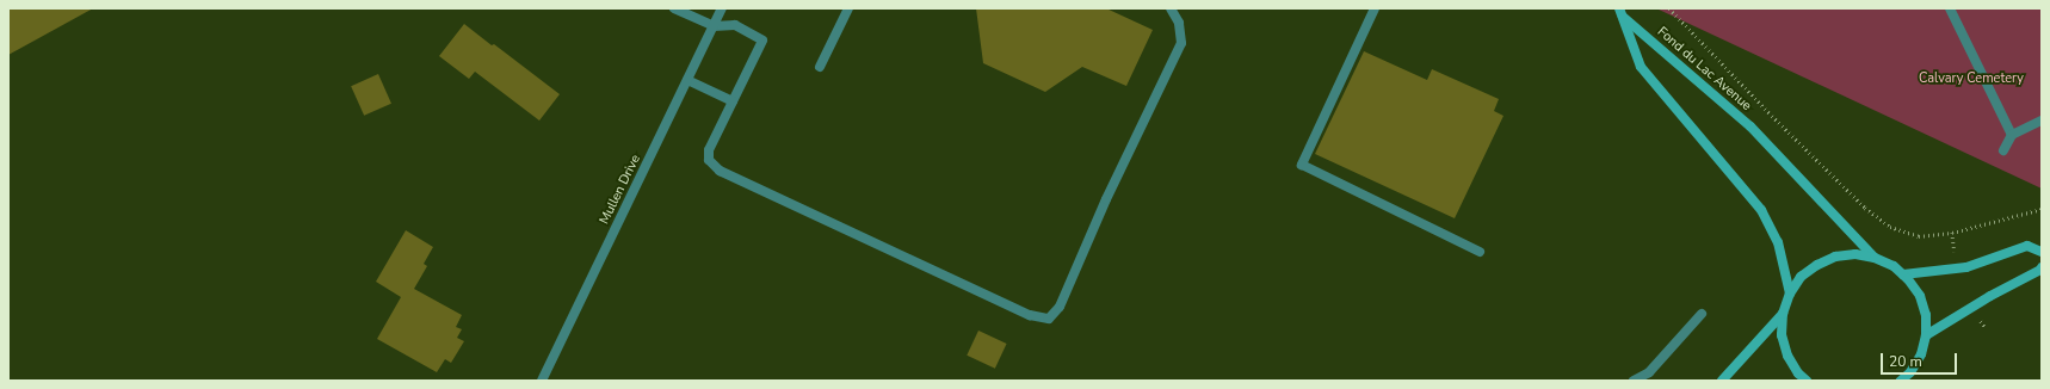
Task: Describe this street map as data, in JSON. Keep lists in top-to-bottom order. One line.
{"streets":{"main road":["Fond du Lac Avenue"],"street":["Mullen Drive"]},"parks":["Calvary Cemetery"],"scale_bar":"20 m"}
